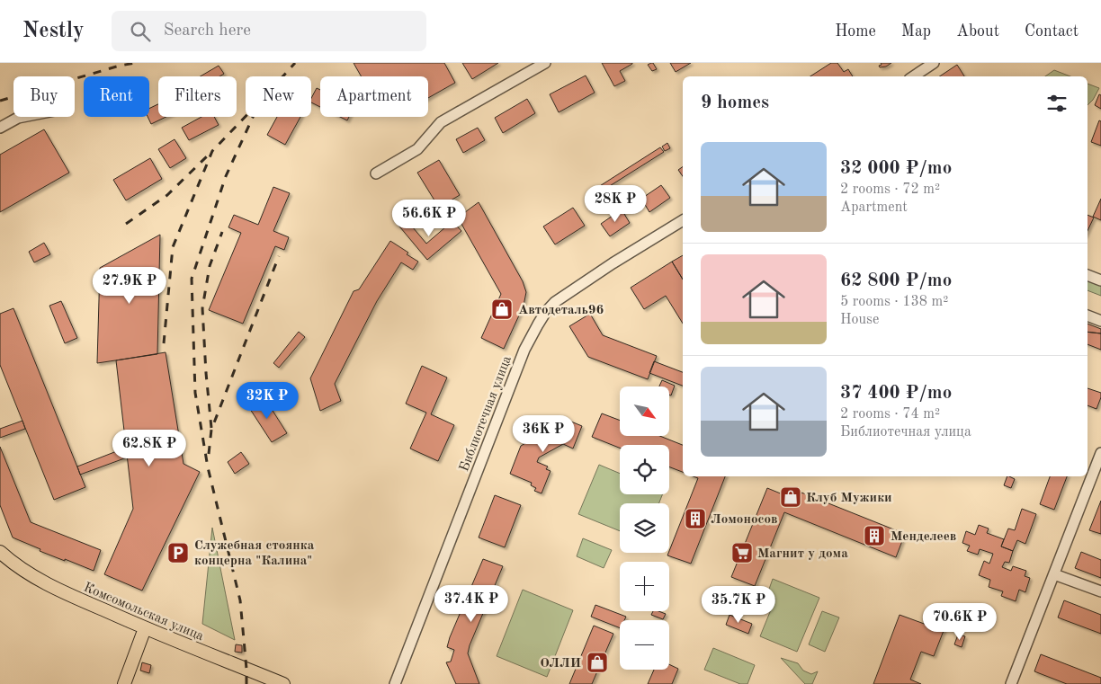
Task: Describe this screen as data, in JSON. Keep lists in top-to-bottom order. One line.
{"streets":{"main road":["Комсомольская улица"],"street":["Библиотечная улица"]},"places":{"shop":["Автодеталь96","Клуб Мужики","ОЛЛИ"],"building":["Ломоносов","Менделеев"],"parking":["Служебная стоянка концерна \"Калина\""],"supermarket":["Магнит у дома"]},"north":"bottom right","page":{"header":"Nestly","search":"Search here","nav":["Home","Map","About","Contact"],"chip":["Buy","Rent","Filters","New","Apartment"],"heading":"9 homes","list":[{"name":"32 000 ₽/mo","note":"2 rooms · 72 m² · Apartment"},{"name":"62 800 ₽/mo","note":"5 rooms · 138 m² · House"},{"name":"37 400 ₽/mo","note":"2 rooms · 74 m² · Библиотечная улица"}],"price":["28K ₽","56.6K ₽","27.9K ₽","32K ₽","36K ₽","62.8K ₽","37.4K ₽","35.7K ₽","70.6K ₽"],"map_buttons":["+","−"]}}
